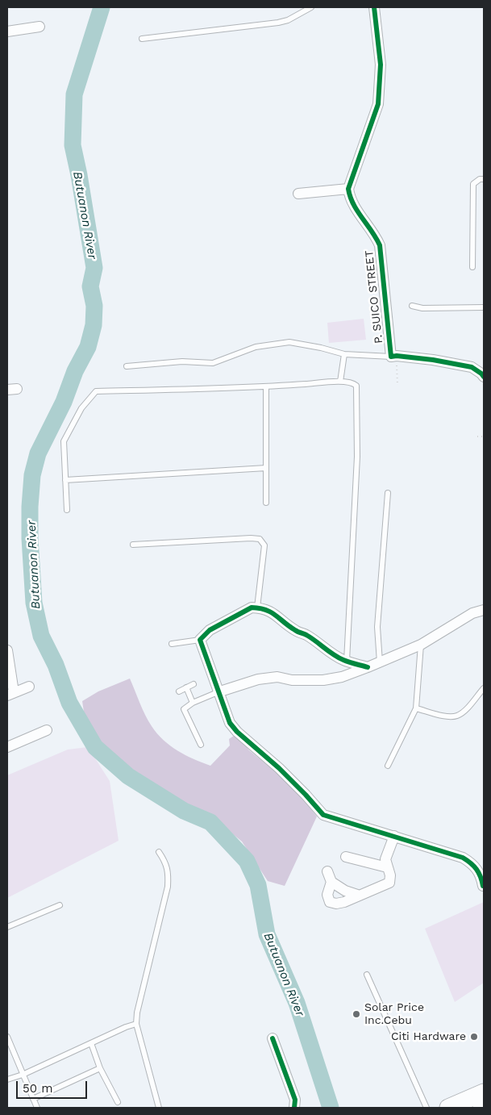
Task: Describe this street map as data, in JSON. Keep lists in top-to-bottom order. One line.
{"streets":{"street":["P. SUICO STREET"]},"water":["Butuanon River"],"places":["Solar Price Inc.Cebu","Citi Hardware"],"scale_bar":"50 m"}
